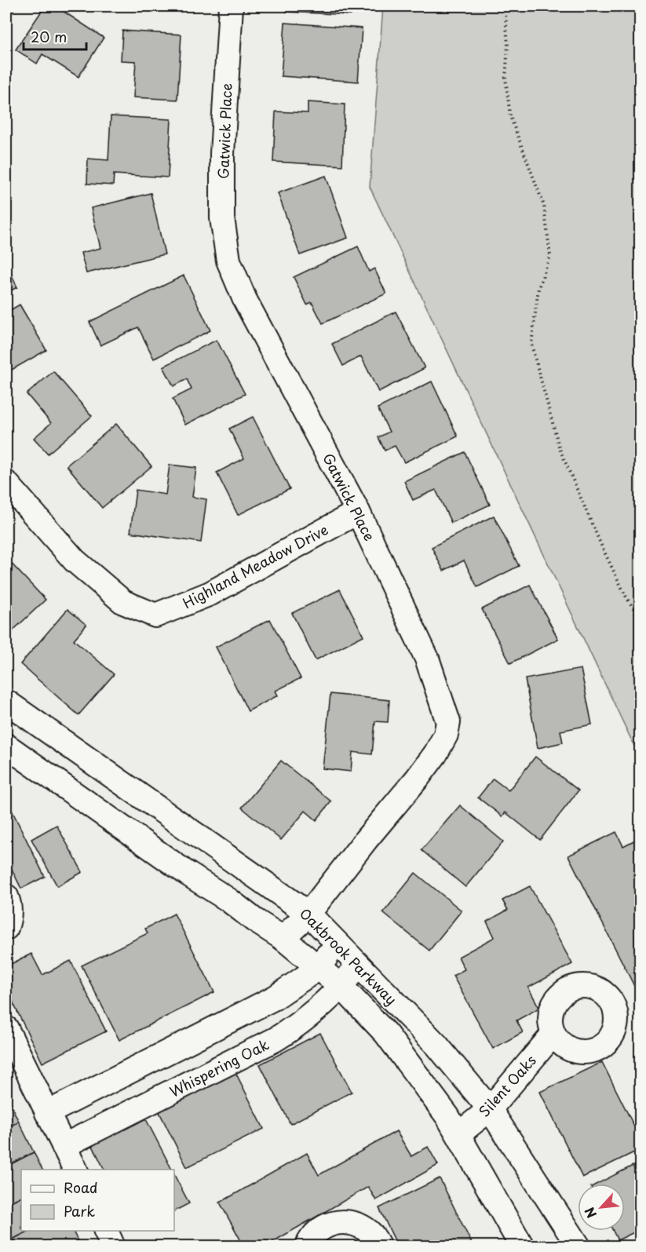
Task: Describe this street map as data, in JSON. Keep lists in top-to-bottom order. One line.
{"streets":{"street":["Gatwick Place","Highland Meadow Drive","Oakbrook Parkway","Whispering Oak","Silent Oaks"]},"crossings":[["Gatwick Place","Highland Meadow Drive"],["Gatwick Place","Oakbrook Parkway"],["Oakbrook Parkway","Whispering Oak"],["Oakbrook Parkway","Silent Oaks"]],"legend":["Road","Park"],"scale_bar":"20 m","north":"bottom left"}
